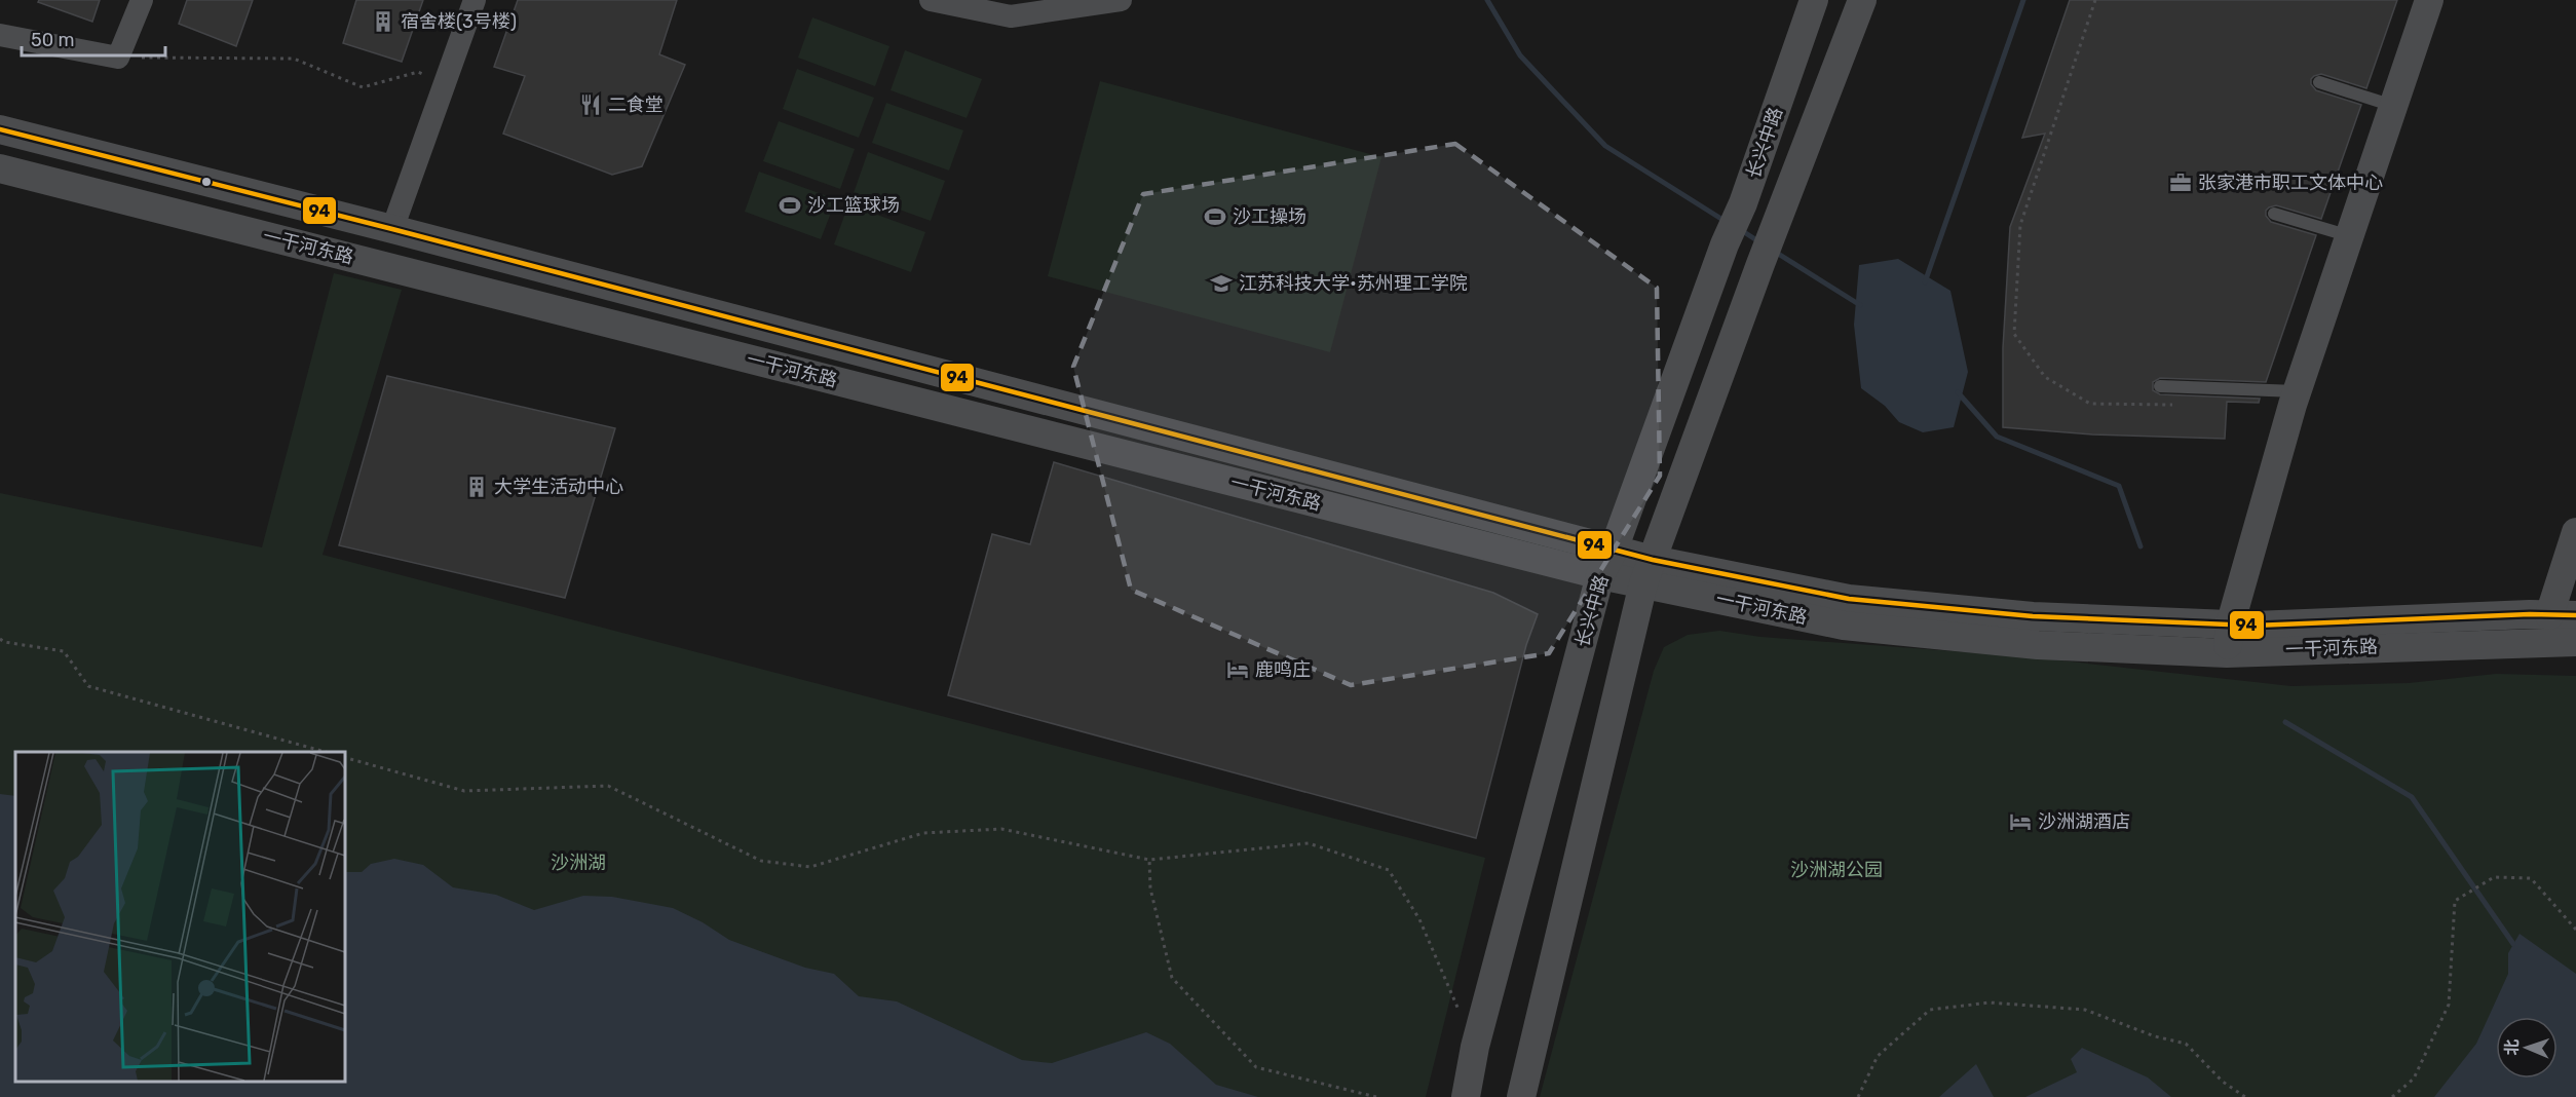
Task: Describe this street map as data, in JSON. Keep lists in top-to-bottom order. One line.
{"streets":{"street":["长兴中路","一干河东路"]},"crossings":[["长兴中路","一干河东路"]],"parks":["沙洲湖","沙洲湖公园"],"places":{"building":["宿舍楼(3号楼)","大学生活动中心"],"restaurant":["二食堂"],"office":["张家港市职工文体中心"],"sports":["沙工篮球场","沙工操场"],"school or university":["江苏科技大学•苏州理工学院"],"hotel":["鹿鸣庄","沙洲湖酒店"]},"lines":["transit line 94"],"scale_bar":"50 m","north":"left"}
